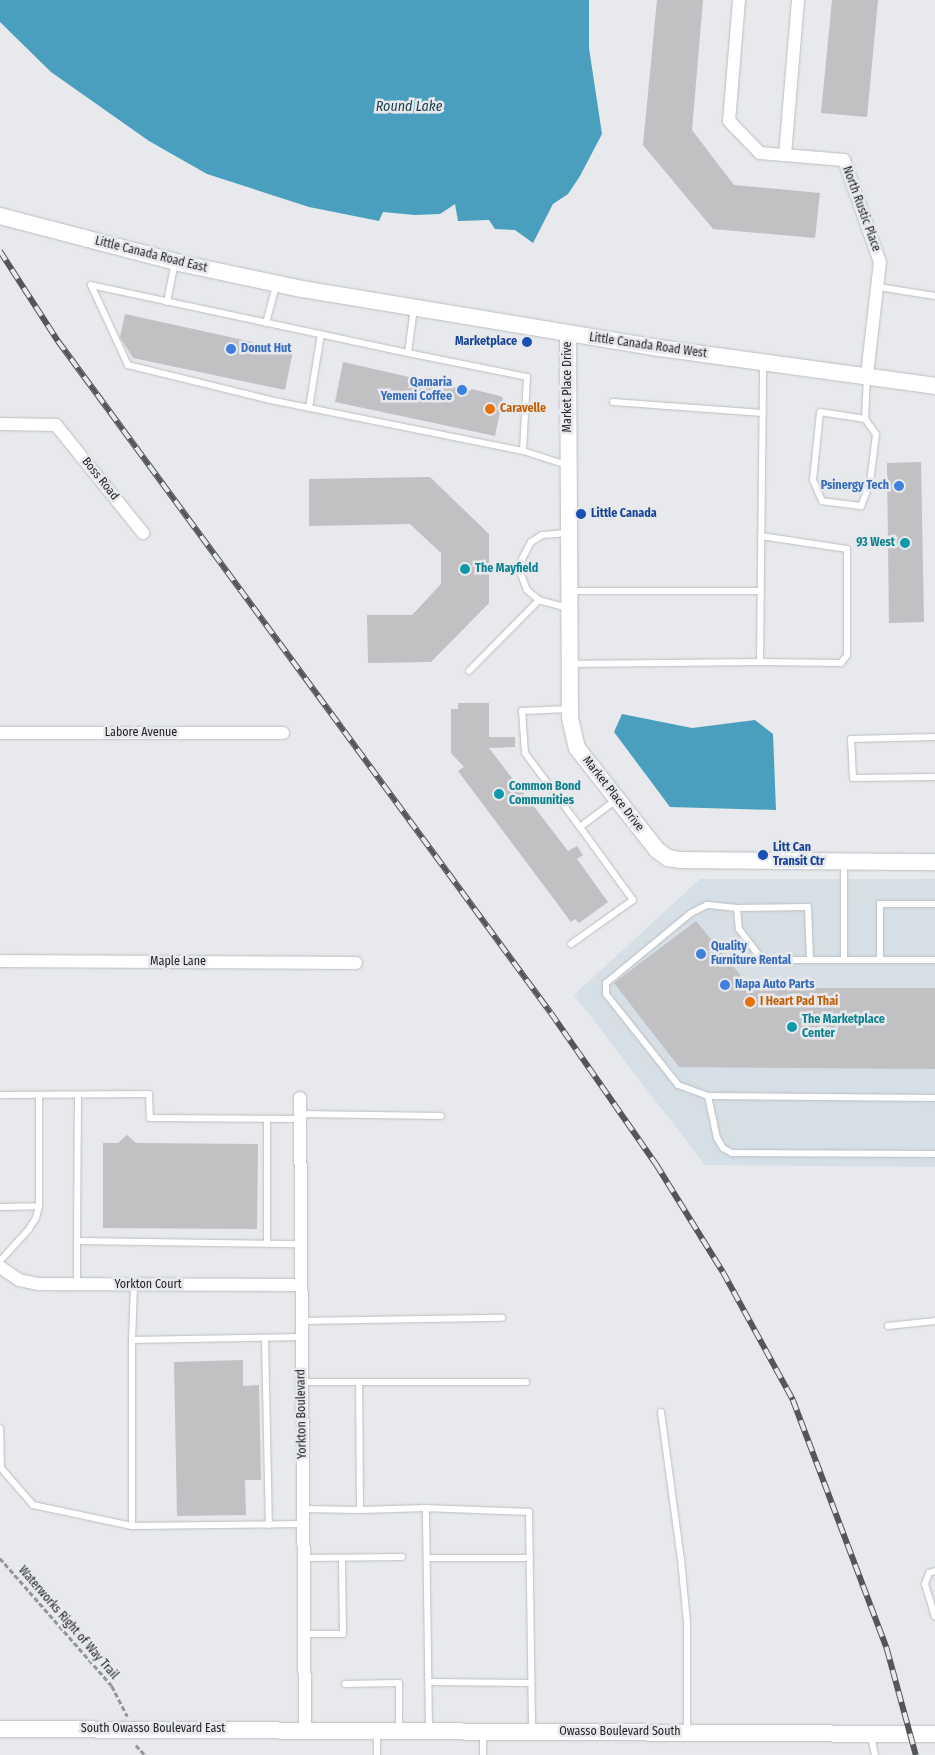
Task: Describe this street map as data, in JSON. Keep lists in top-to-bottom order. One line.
{"streets":{"street":["North Rustic Place","Little Canada Road East","Little Canada Road West","Market Place Drive","Boss Road","Labore Avenue","Maple Lane","Yorkton Court","Yorkton Boulevard","South Owasso Boulevard East","Owasso Boulevard South"],"path":["Waterworks Right of Way Trail"]},"crossings":[["North Rustic Place","Little Canada Road West"],["Little Canada Road East","Little Canada Road West"],["Little Canada Road West","Market Place Drive"],["Yorkton Court","Yorkton Boulevard"],["Yorkton Boulevard","South Owasso Boulevard East"],["Yorkton Boulevard","Owasso Boulevard South"],["Waterworks Right of Way Trail","South Owasso Boulevard East"],["South Owasso Boulevard East","Owasso Boulevard South"]],"water":["Round Lake"],"places":["Marketplace","Donut Hut","Qamaria Yemeni Coffee","Caravelle","Psinergy Tech","Little Canada","93 West","The Mayfield","Common Bond Communities","Litt Can Transit Ctr","Quality Furniture Rental","Napa Auto Parts","I Heart Pad Thai","The Marketplace Center"]}
